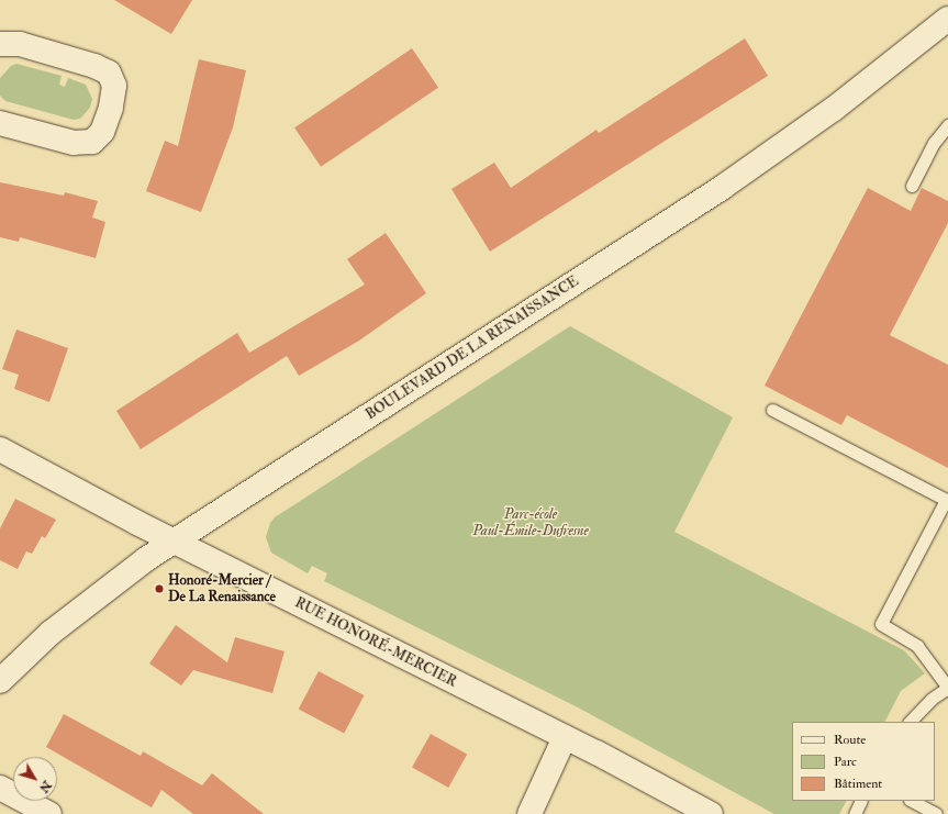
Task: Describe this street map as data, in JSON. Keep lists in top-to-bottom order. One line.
{"streets":{"street":["BOULEVARD DE LA RENAISSANCE","RUE HONORÉ-MERCIER"]},"crossings":[["BOULEVARD DE LA RENAISSANCE","RUE HONORÉ-MERCIER"]],"parks":["Parc-école Paul-Émile-Dufresne"],"places":["Honoré-Mercier / De La Renaissance"],"legend":["Route","Parc","Bâtiment"],"north":"bottom right"}
